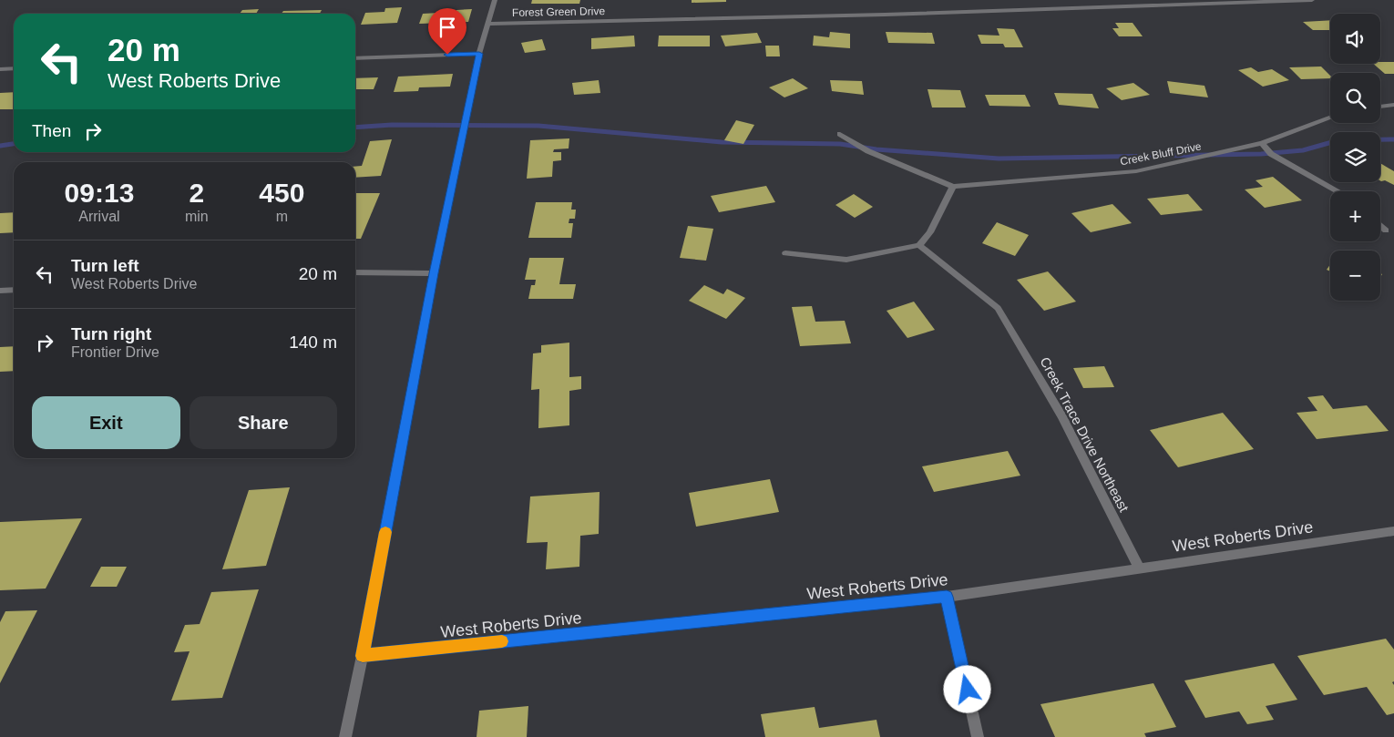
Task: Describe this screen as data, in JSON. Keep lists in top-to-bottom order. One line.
{"streets":{"street":["Forest Green Drive","Creek Bluff Drive","Creek Trace Drive Northeast","West Roberts Drive"]},"crossings":[["Creek Trace Drive Northeast","West Roberts Drive"]],"page":{"map_buttons":["+","−"],"turn":["20 m","West Roberts Drive"],"then":"Then","eta":["09:13","Arrival","2","min","450","m"],"list":[{"name":"Turn left","note":"West Roberts Drive","value":"20 m"},{"name":"Turn right","note":"Frontier Drive","value":"140 m"}],"buttons":["Exit","Share"]}}
